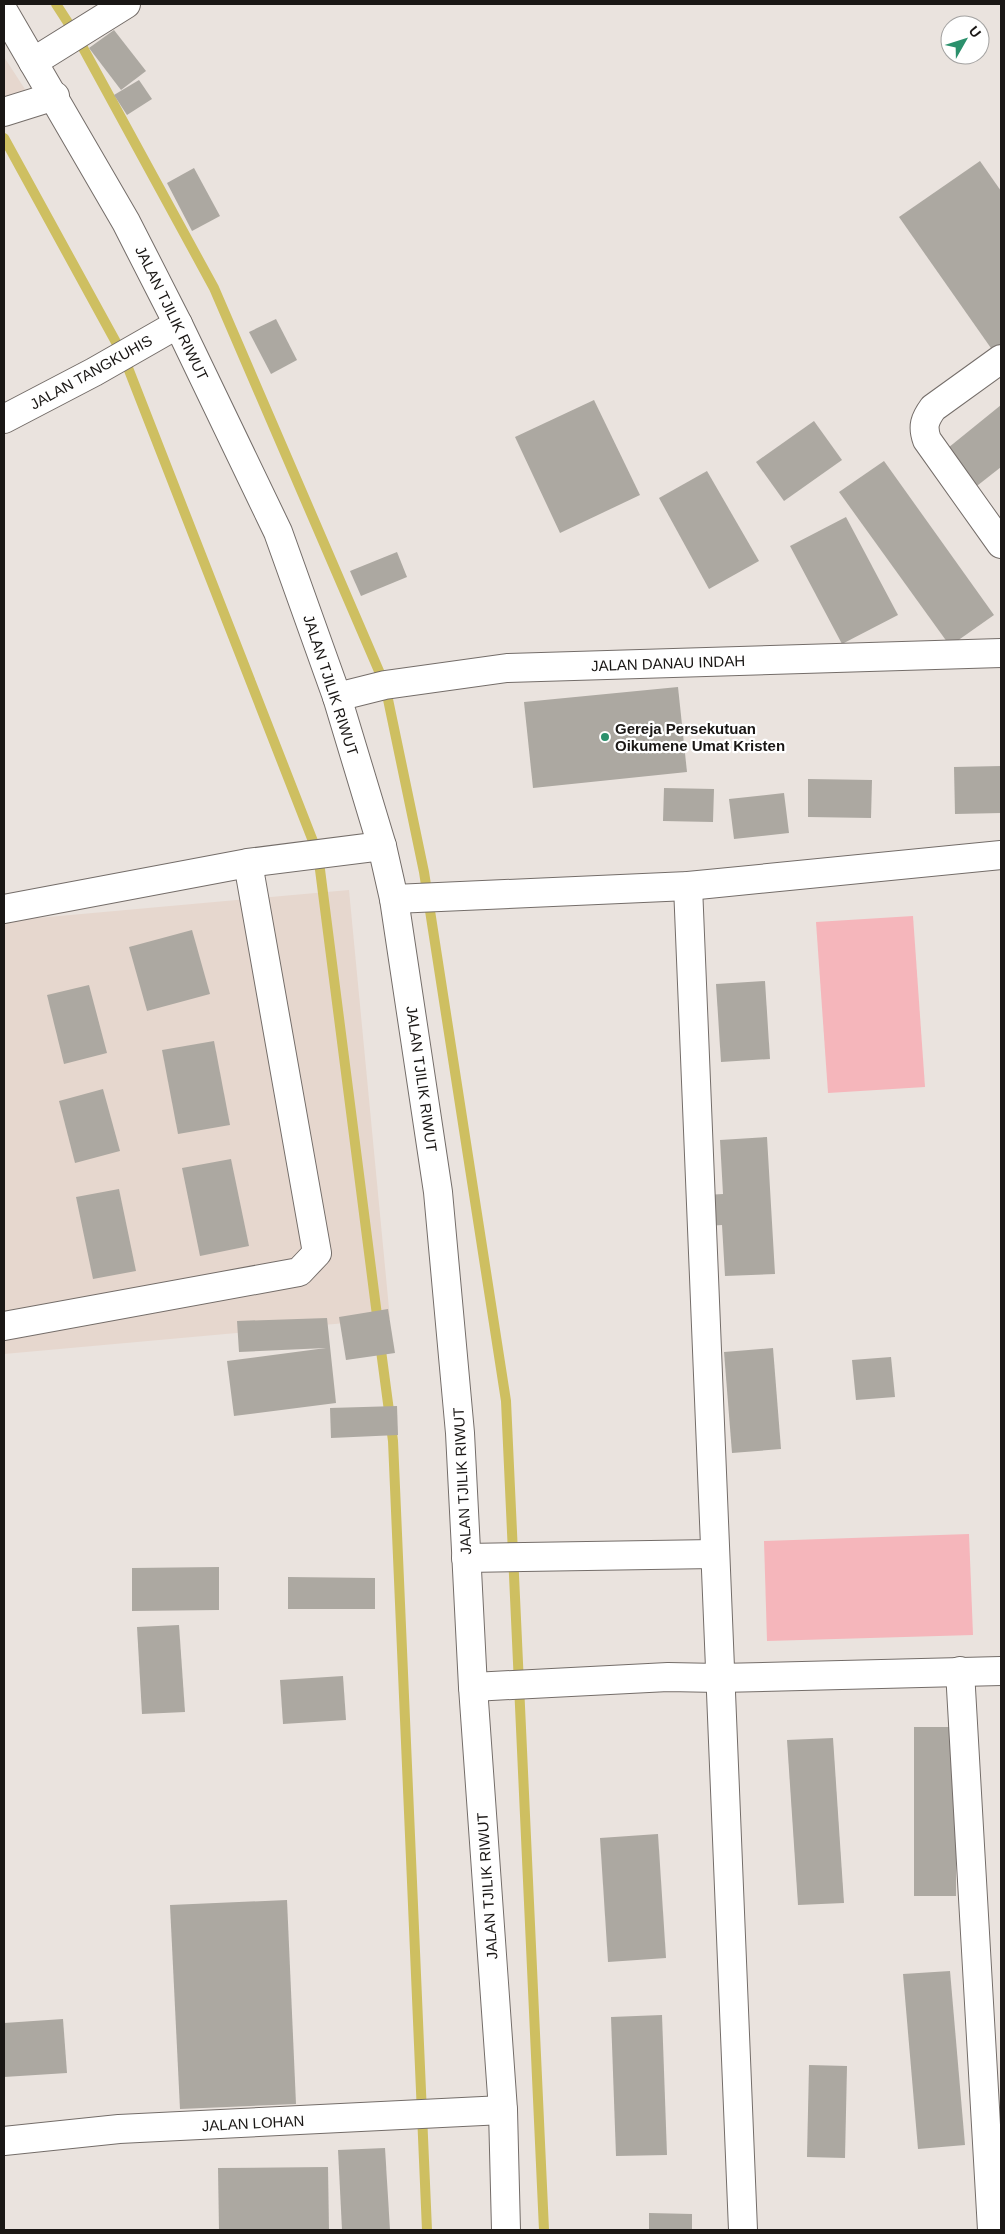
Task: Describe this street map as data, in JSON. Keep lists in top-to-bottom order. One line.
{"streets":{"main road":["JALAN TJILIK RIWUT","JALAN TANGKUHIS","JALAN DANAU INDAH","JALAN LOHAN"]},"crossings":[["JALAN TJILIK RIWUT","JALAN TANGKUHIS"],["JALAN TJILIK RIWUT","JALAN DANAU INDAH"],["JALAN TJILIK RIWUT","JALAN LOHAN"]],"places":["Gereja Persekutuan Oikumene Umat Kristen"],"north":"top right"}
